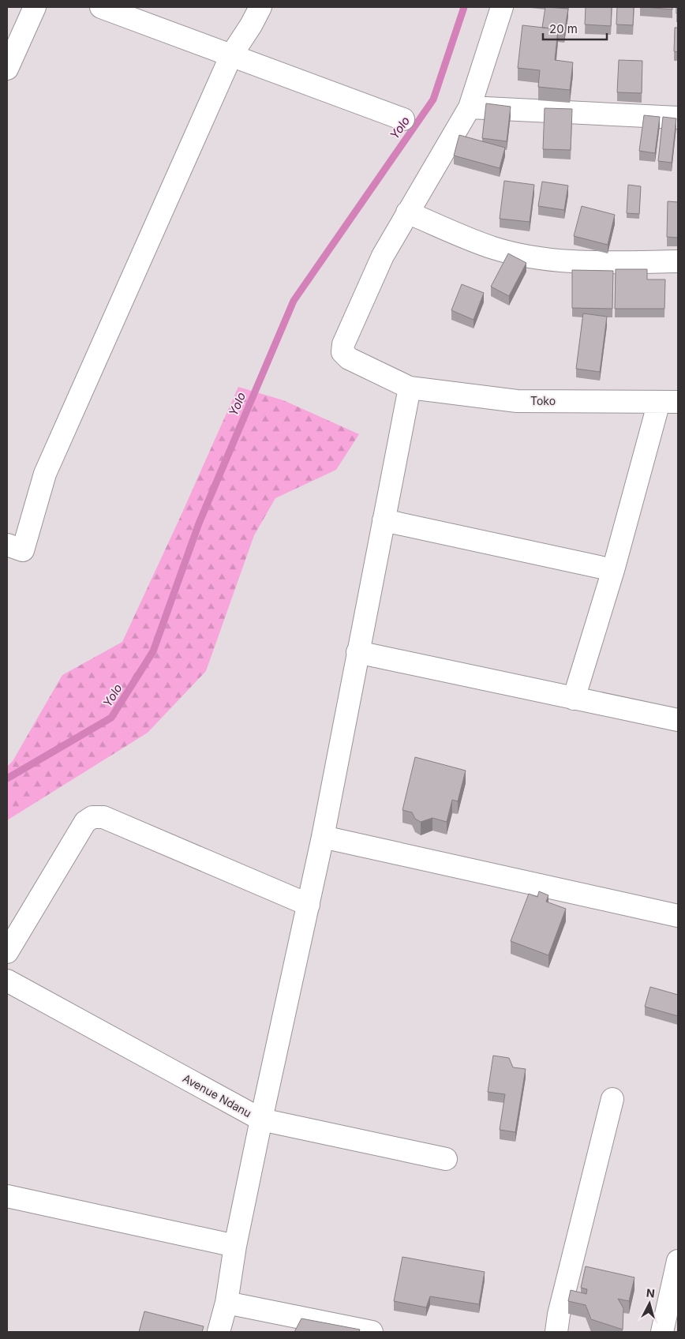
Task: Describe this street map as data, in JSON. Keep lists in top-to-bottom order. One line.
{"streets":{"street":["Toko","Avenue Ndanu"]},"water":["Yolo"],"scale_bar":"20 m","north":"top"}
